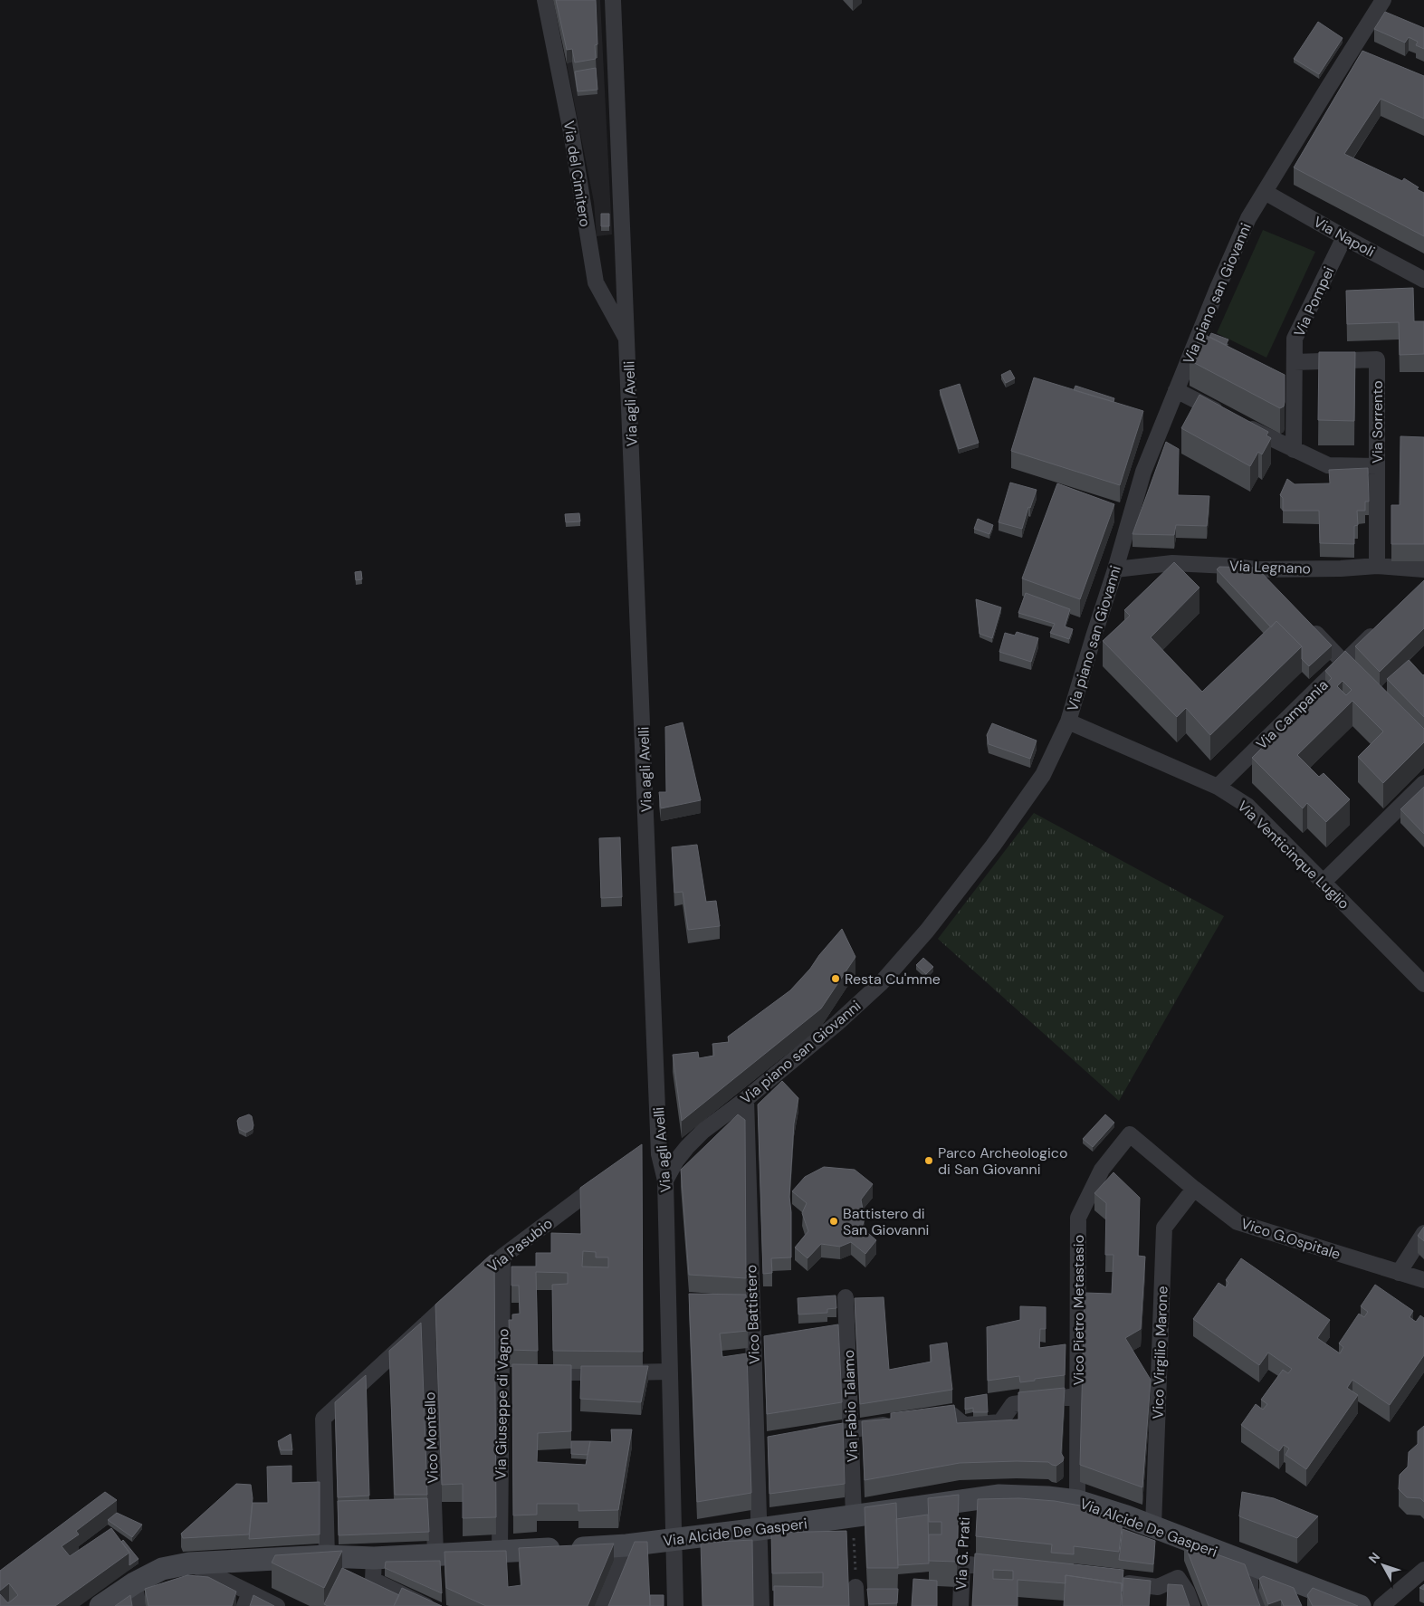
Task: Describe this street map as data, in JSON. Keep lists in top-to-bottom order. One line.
{"streets":{"street":["Via del Cimitero","Via Napoli","Via piano san Giovanni","Via Pompei","Via agli Avelli","Via Sorrento","Via Legnano","Via Campania","Via Venticinque Luglio","Vico G.Ospitale","Via Pasubio","Vico Pietro Metastasio","Vico Battistero","Vico Virgilio Marone","Via Giuseppe di Vagno","Via Fabio Talamo","Vico Montello","Via Alcide De Gasperi","Via G. Prati"]},"crossings":[["Via del Cimitero","Via agli Avelli"],["Via Napoli","Via piano san Giovanni"],["Via Napoli","Via Pompei"],["Via piano san Giovanni","Via agli Avelli"],["Via piano san Giovanni","Via Legnano"],["Via piano san Giovanni","Via Venticinque Luglio"],["Via piano san Giovanni","Vico Battistero"],["Via Pompei","Via Sorrento"],["Via agli Avelli","Via Alcide De Gasperi"],["Via Sorrento","Via Legnano"],["Via Campania","Via Venticinque Luglio"],["Vico G.Ospitale","Vico Pietro Metastasio"],["Vico G.Ospitale","Vico Virgilio Marone"],["Via Pasubio","Via Giuseppe di Vagno"],["Via Pasubio","Vico Montello"],["Via Pasubio","Via Alcide De Gasperi"],["Vico Pietro Metastasio","Via Alcide De Gasperi"],["Vico Battistero","Via Alcide De Gasperi"],["Vico Virgilio Marone","Via Alcide De Gasperi"],["Via Giuseppe di Vagno","Via Alcide De Gasperi"],["Via Fabio Talamo","Via Alcide De Gasperi"],["Vico Montello","Via Alcide De Gasperi"],["Via Alcide De Gasperi","Via G. Prati"]],"places":["Resta Cu'mme","Parco Archeologico di San Giovanni","Battistero di San Giovanni"],"north":"top left"}
